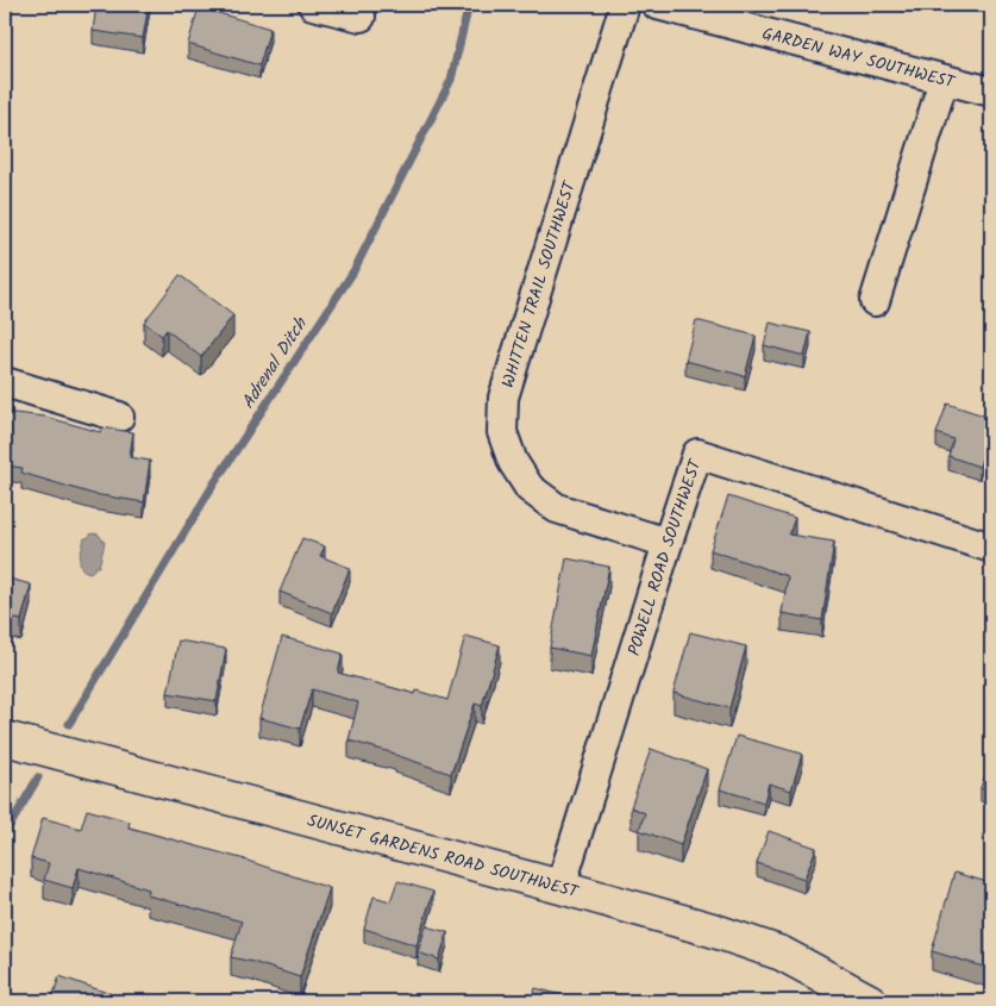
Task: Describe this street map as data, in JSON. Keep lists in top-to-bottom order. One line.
{"streets":{"street":["GARDEN WAY SOUTHWEST","WHITTEN TRAIL SOUTHWEST","POWELL ROAD SOUTHWEST","SUNSET GARDENS ROAD SOUTHWEST"]},"crossings":[["WHITTEN TRAIL SOUTHWEST","POWELL ROAD SOUTHWEST"],["POWELL ROAD SOUTHWEST","SUNSET GARDENS ROAD SOUTHWEST"]],"water":["Adrenal Ditch"]}
